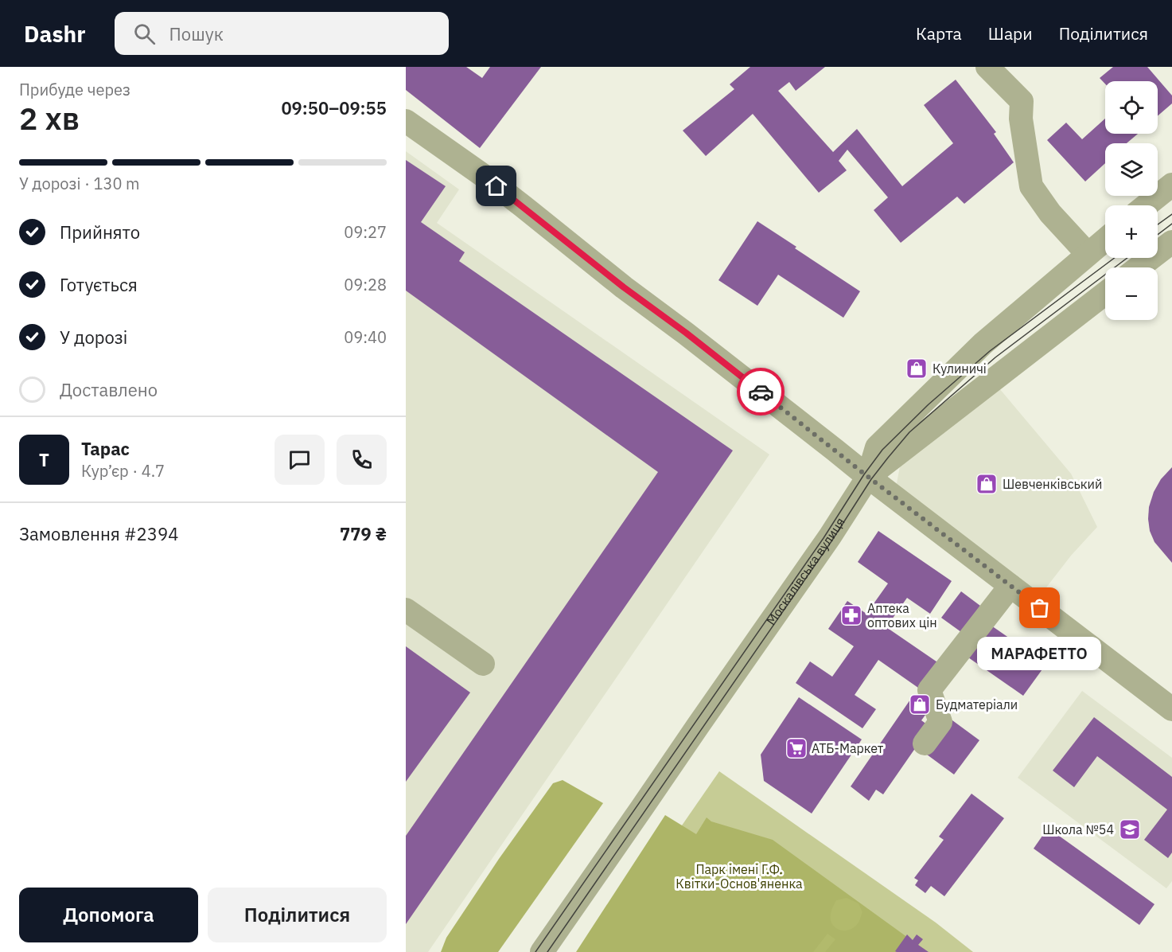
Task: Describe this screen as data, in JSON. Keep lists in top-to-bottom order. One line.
{"streets":{"street":["Москалівська вулиця"]},"parks":["Парк імені Г.Ф. Квітки-Основ'яненка"],"places":{"shop":["Кулиничі","Шевченківський","Будматеріали"],"other":["МАРАФЕТТО"],"pharmacy":["Аптека оптових цін"],"supermarket":["АТБ-Маркет"],"school or university":["Школа №54"]},"page":{"header":"Dashr","search":"Пошук","nav":["Карта","Шари","Поділитися"],"heading":["2 хв","Прибуде через","09:50–09:55"],"panel":["Тарас","Кур’єр · 4.7","Замовлення #2394","779 ₴"],"map_buttons":["+","−"],"bar":"У дорозі · 130 m","list":[["Прийнято","09:27"],["Готується","09:28"],["У дорозі","09:40"],"Доставлено"],"round":"Т","bubble":"МАРАФЕТТО","buttons":["Допомога","Поділитися"]}}
